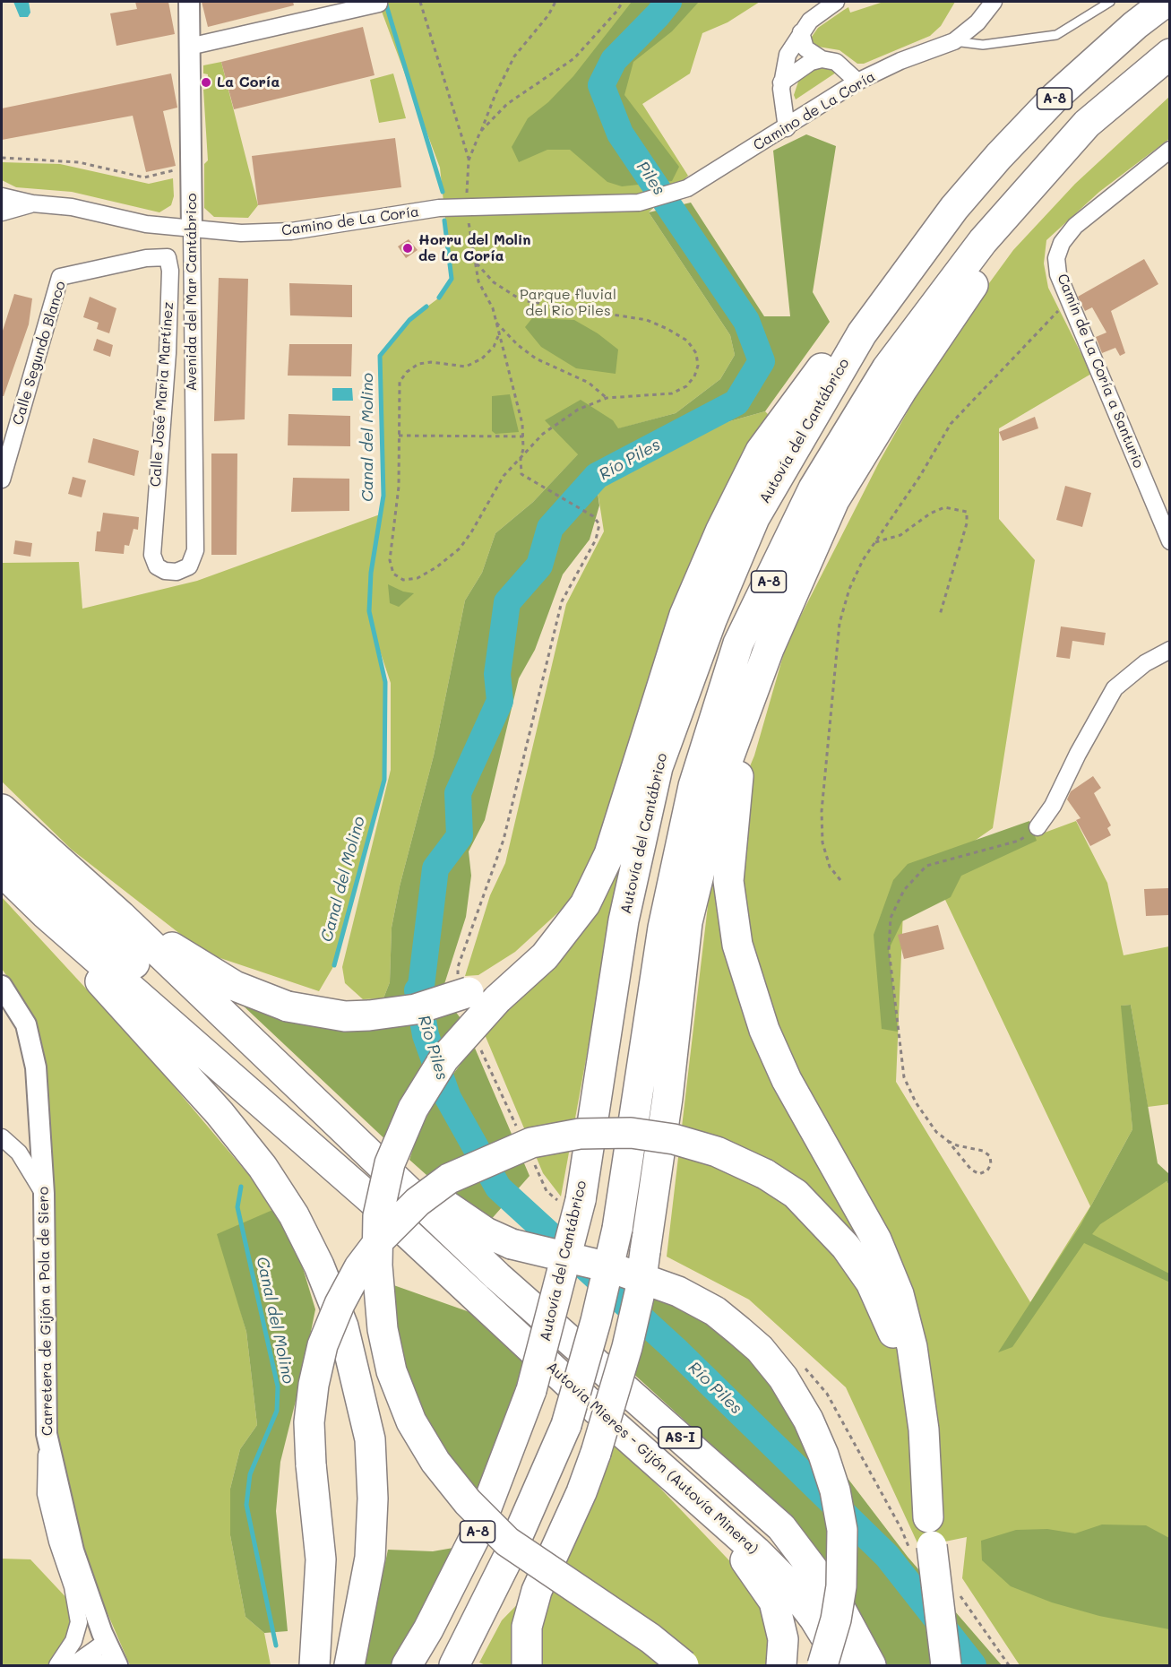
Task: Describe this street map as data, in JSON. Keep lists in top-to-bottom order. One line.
{"streets":{"highway":["A-8","Autovía del Cantábrico","AS-I","Autovía Mieres - Gijón (Autovía Minera)"],"street":["Camino de La Coría","Avenida del Mar Cantábrico","Calle Segundo Blanco","Camín de La Coría a Santurio","Calle José María Martínez","Carretera de Gijón a Pola de Siero"]},"crossings":[["Camino de La Coría","Avenida del Mar Cantábrico"],["Avenida del Mar Cantábrico","Calle José María Martínez"],["Calle Segundo Blanco","Calle José María Martínez"]],"water":["Piles","Canal del Molino","Río Piles"],"parks":["Parque fluvial del Rio Piles"],"places":["La Coría","Horru del Molin de La Coría"]}
